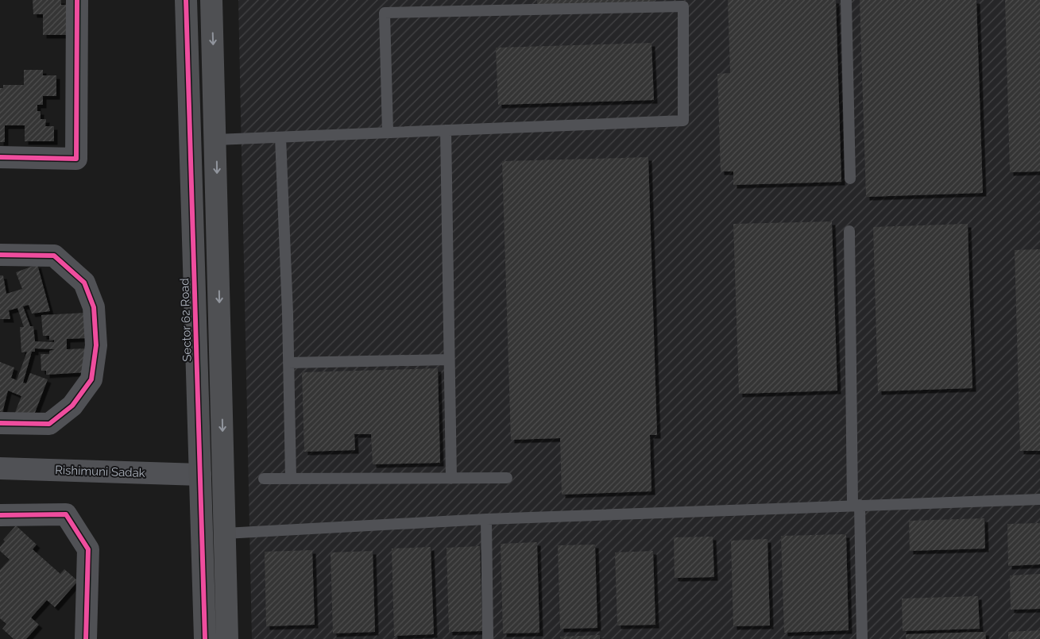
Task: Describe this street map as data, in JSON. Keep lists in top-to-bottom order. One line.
{"streets":{"street":["Sector 62 Road","Rishimuni Sadak"]},"crossings":[["Sector 62 Road","Rishimuni Sadak"]]}
